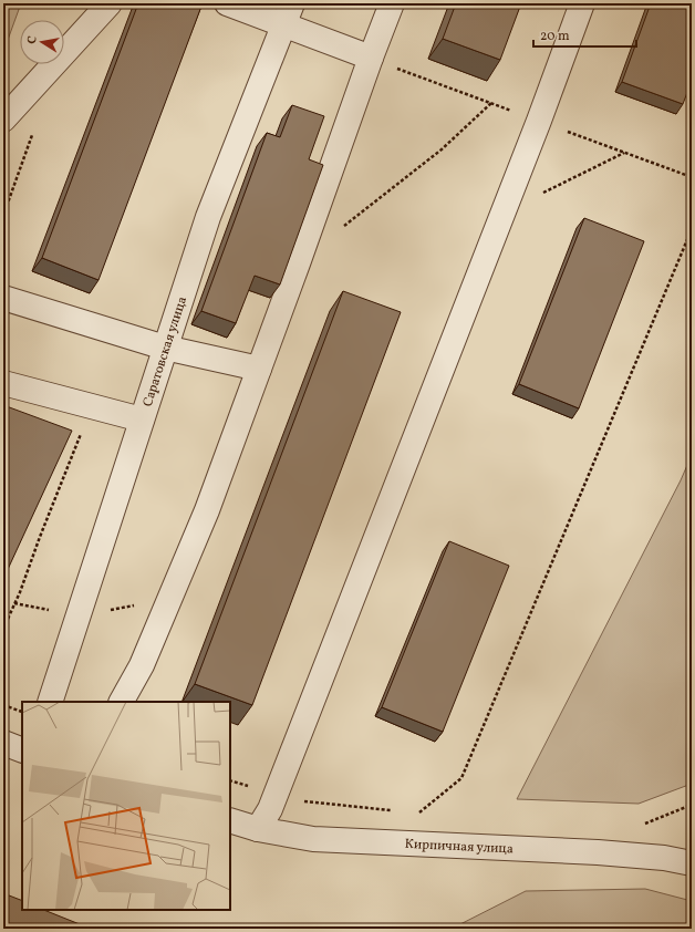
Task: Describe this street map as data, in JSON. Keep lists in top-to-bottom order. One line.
{"streets":{"street":["Саратовская улица","Кирпичная улица"]},"scale_bar":"20 m","north":"left"}
